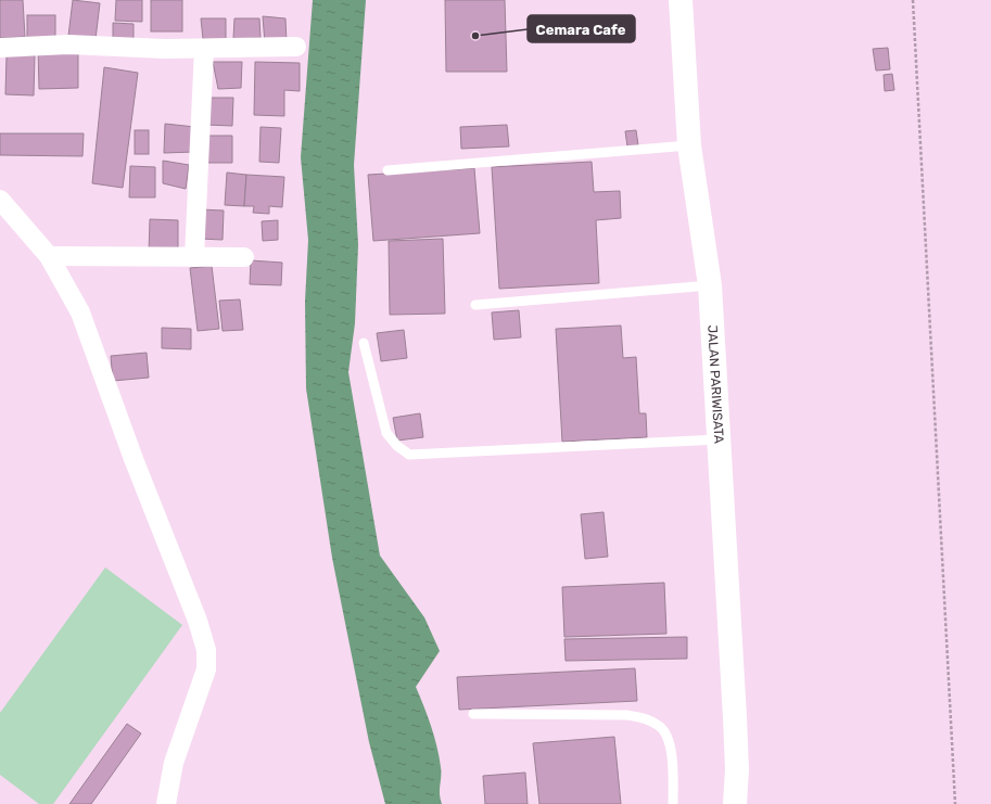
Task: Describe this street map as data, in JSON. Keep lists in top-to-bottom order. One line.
{"streets":{"main road":["JALAN PARIWISATA"]},"places":["Cemara Cafe"]}
